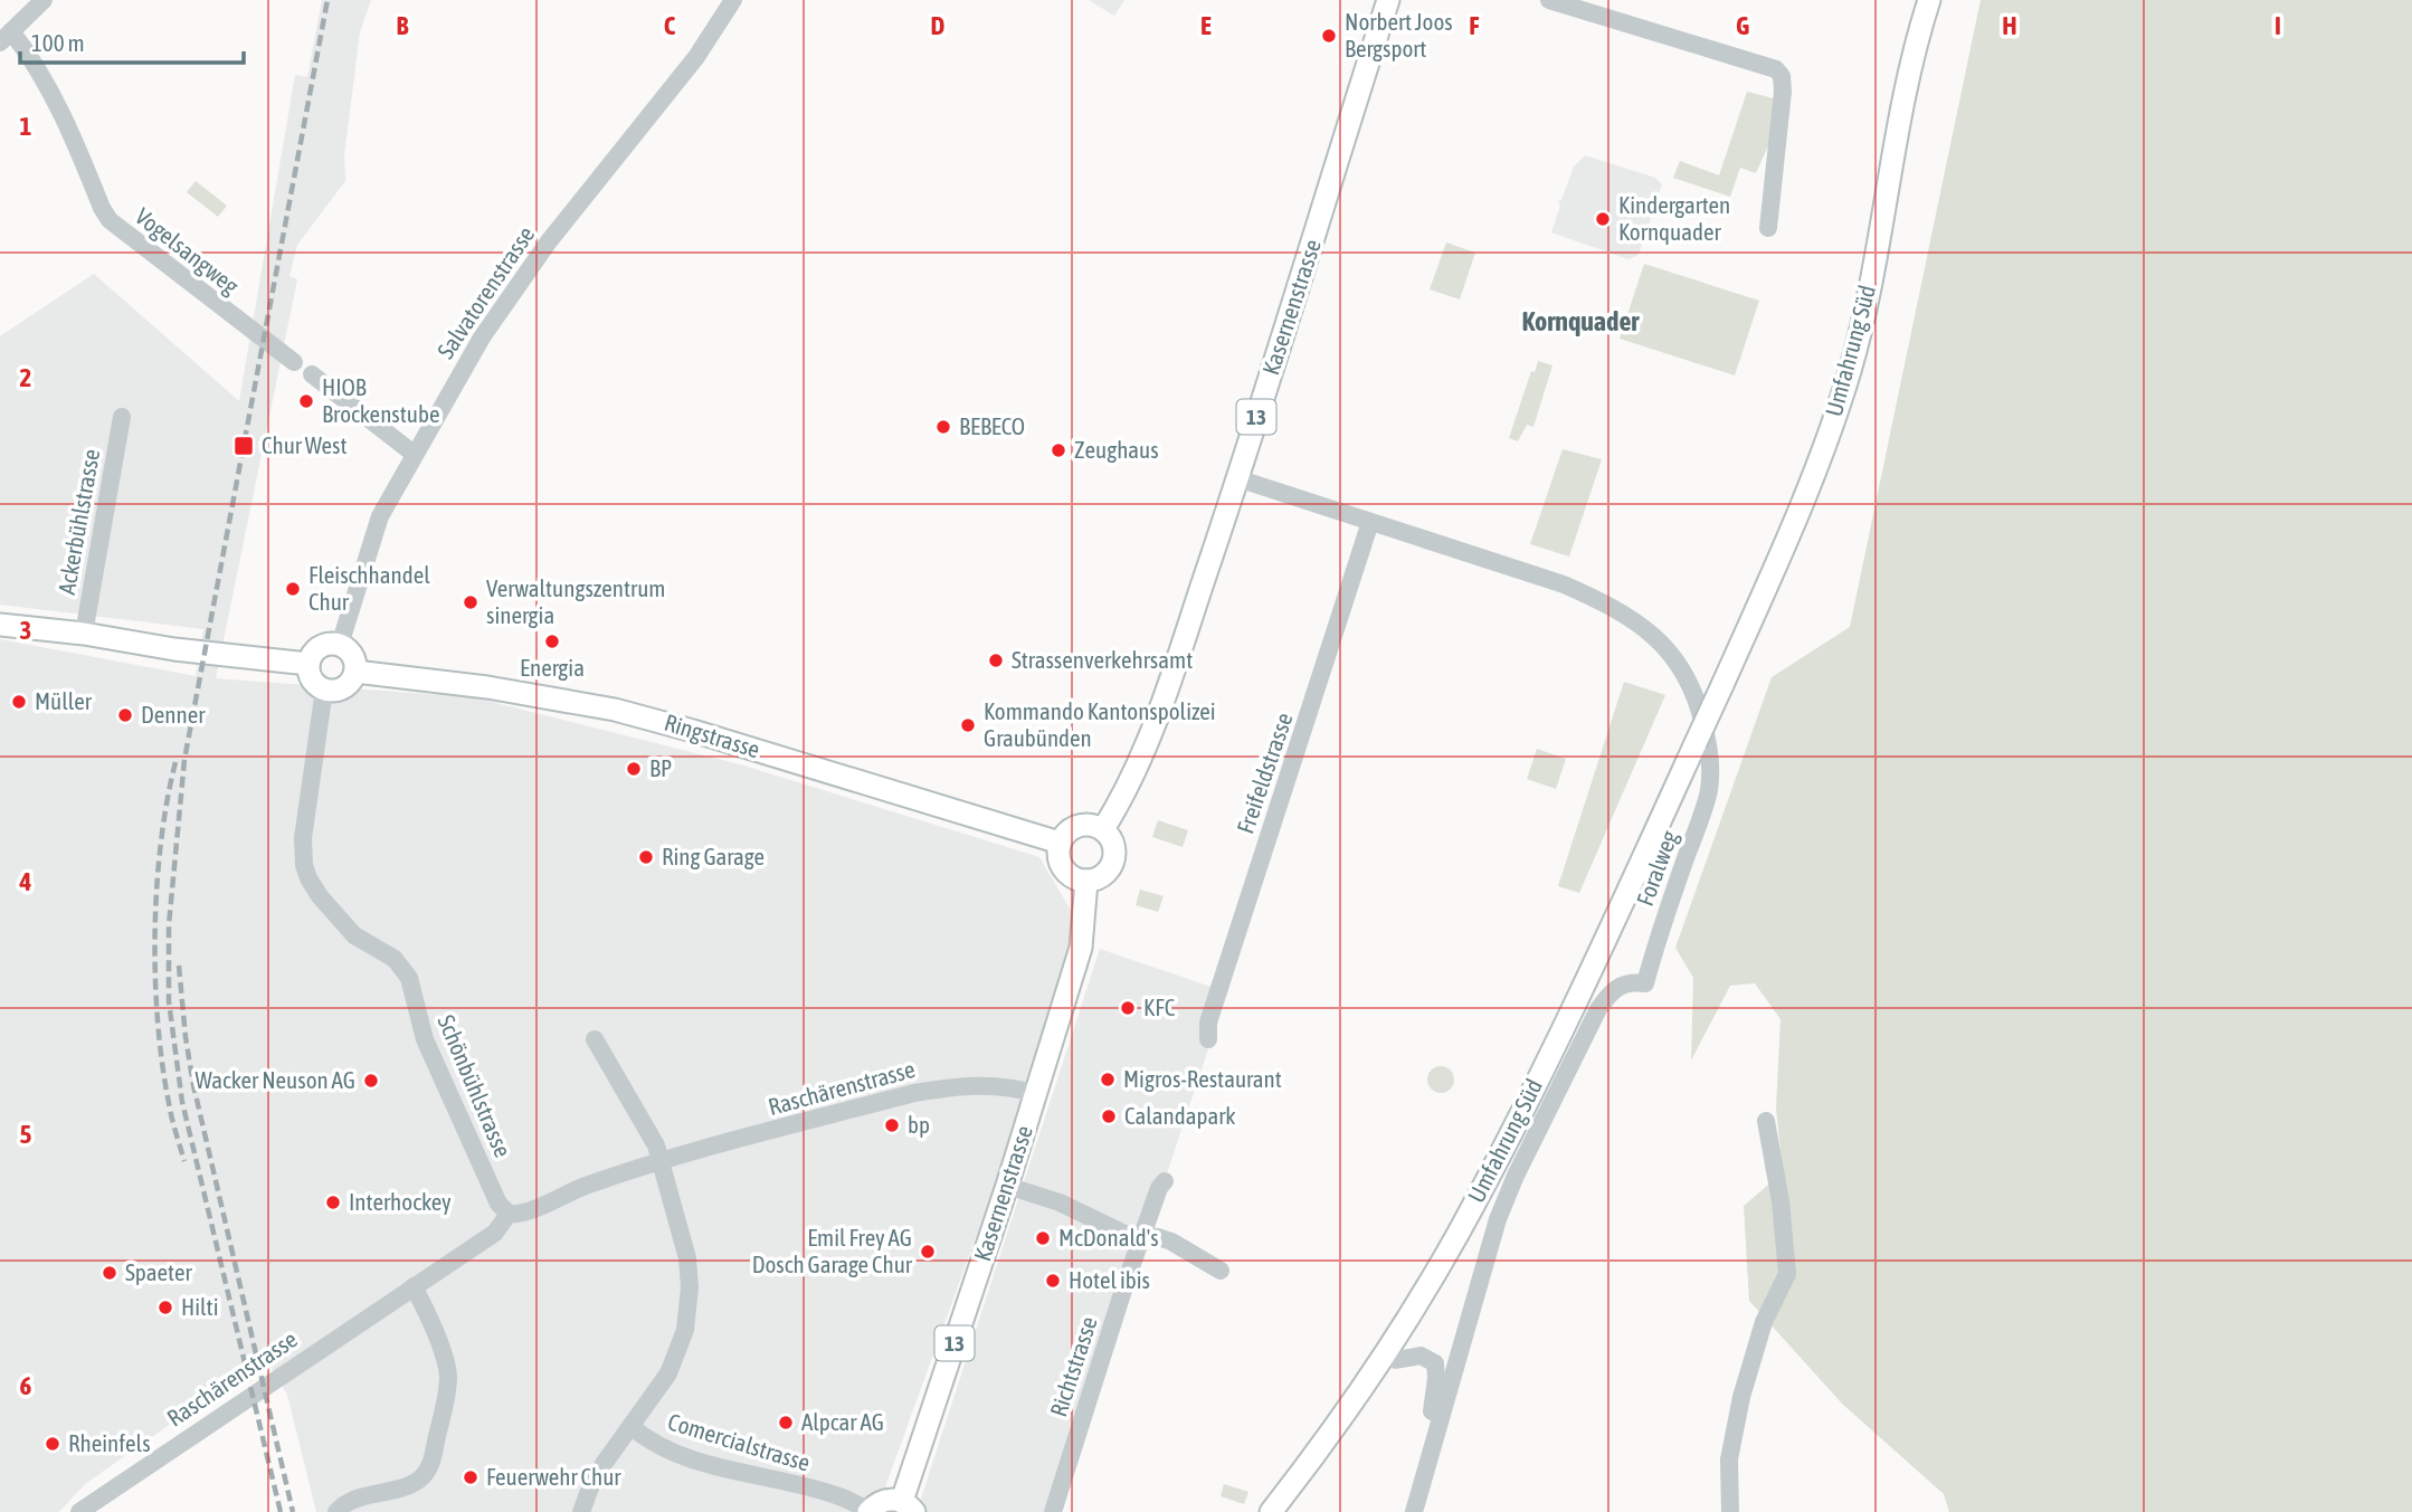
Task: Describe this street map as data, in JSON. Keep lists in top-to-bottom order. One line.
{"streets":{"main road":["Kasernenstrasse","Umfahrung Süd","13","Ringstrasse"],"street":["Vogelsangweg","Salvatorenstrasse","Ackerbühlstrasse","Freifeldstrasse","Foralweg","Schönbühlstrasse","Raschärenstrasse","Richtstrasse","Comercialstrasse"]},"crossings":[["Salvatorenstrasse","Ringstrasse"],["Salvatorenstrasse","Schönbühlstrasse"],["Kasernenstrasse","Ringstrasse"],["Kasernenstrasse","Foralweg"],["Kasernenstrasse","Raschärenstrasse"],["Ringstrasse","Schönbühlstrasse"],["Freifeldstrasse","Foralweg"],["Schönbühlstrasse","Raschärenstrasse"],["Raschärenstrasse","Comercialstrasse"]],"districts":["Kornquader"],"places":{"other":["Norbert Joos Bergsport","Kindergarten Kornquader","HIOB Brockenstube","BEBECO","Zeughaus","Fleischhandel Chur","Verwaltungszentrum sinergia","Energia","Strassenverkehrsamt","Müller","Denner","Kommando Kantonspolizei Graubünden","BP","Ring Garage","KFC","Migros-Restaurant","Wacker Neuson AG","Calandapark","bp","Interhockey","McDonald's","Emil Frey AG Dosch Garage Chur","Spaeter","Hotel ibis","Hilti","Alpcar AG","Rheinfels","Feuerwehr Chur"],"transit":["Chur West"]},"scale_bar":"100 m","grid":{"columns":["B","C","D","E","F","G","H","I"],"rows":["1","2","3","4","5","6"]}}
